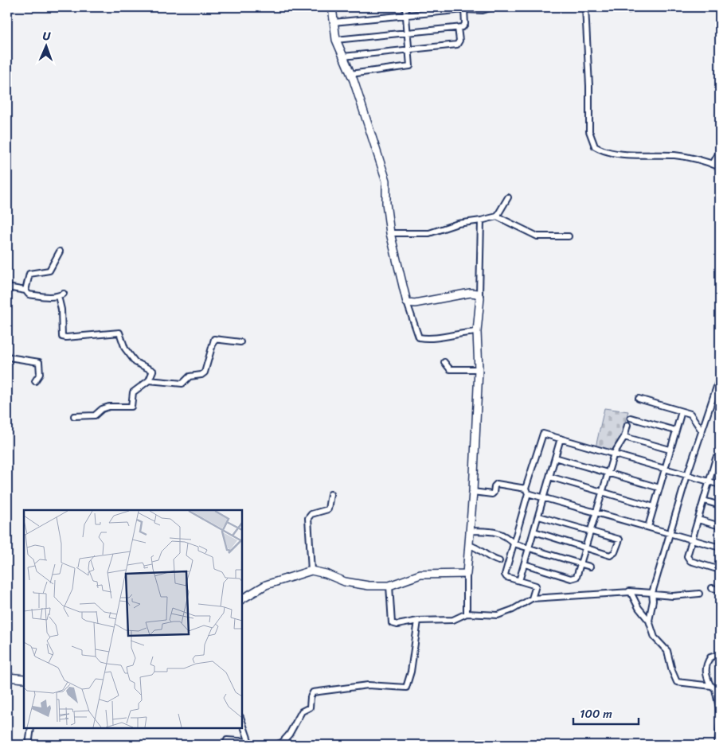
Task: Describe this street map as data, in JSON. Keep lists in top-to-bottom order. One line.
{"scale_bar":"100 m","north":"top"}
